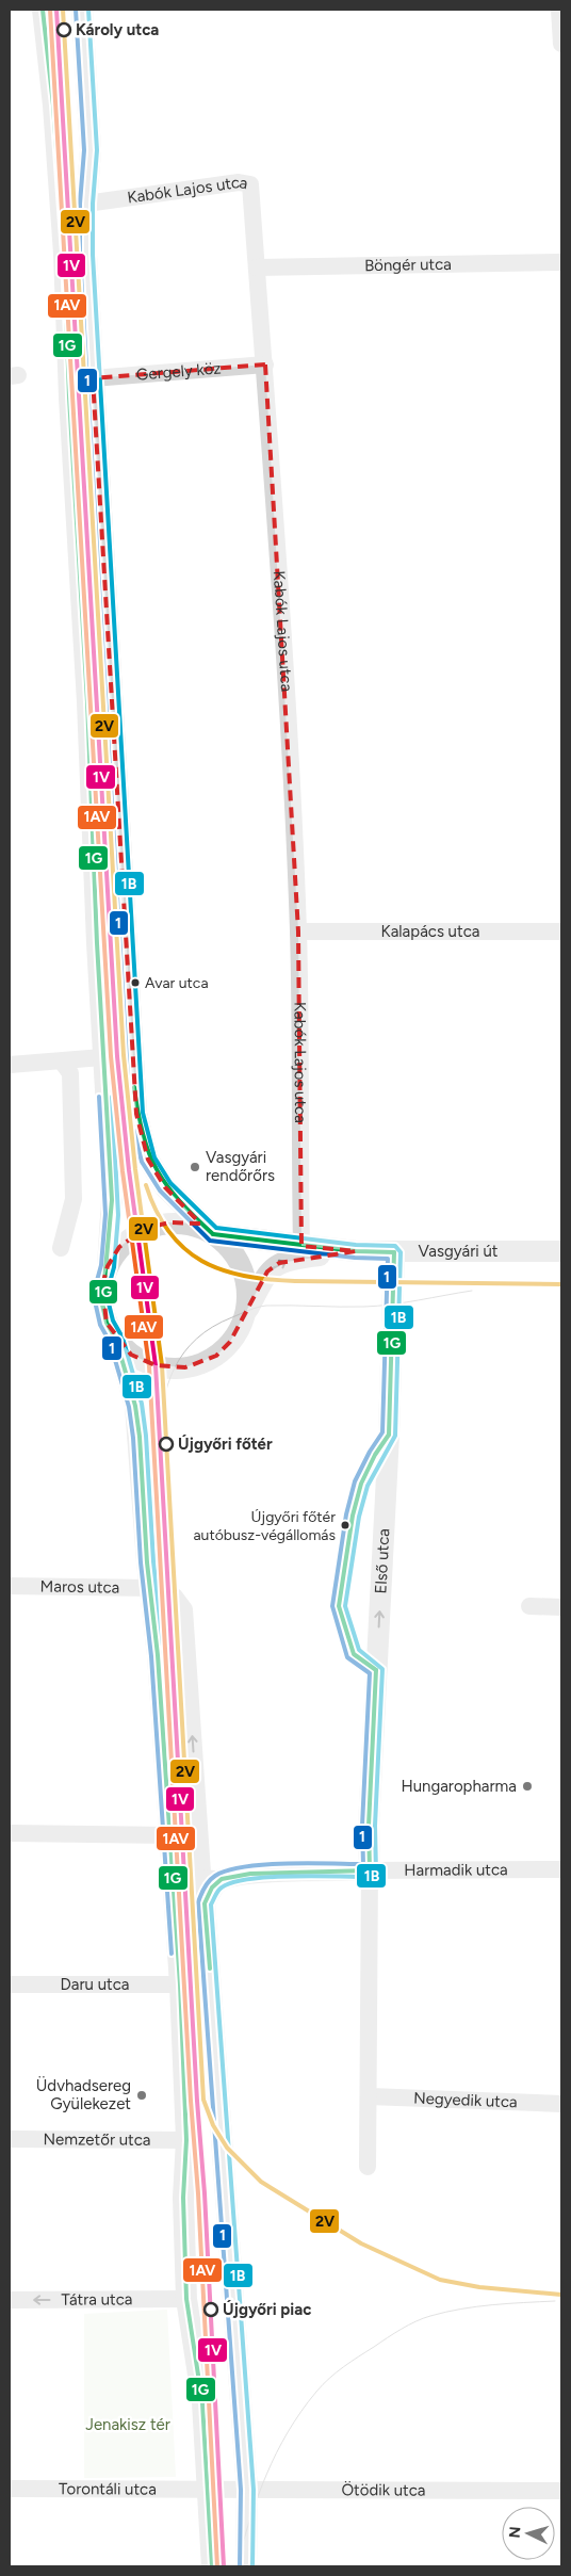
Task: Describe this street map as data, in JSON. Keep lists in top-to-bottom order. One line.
{"streets":{"street":["Kabók Lajos utca","Böngér utca","Gergely köz","Kalapács utca","Vasgyári út","Első utca","Maros utca","Harmadik utca","Daru utca","Negyedik utca","Nemzetőr utca","Tátra utca","Torontáli utca","Ötödik utca"]},"crossings":[["Kabók Lajos utca","Böngér utca"],["Kabók Lajos utca","Gergely köz"],["Kabók Lajos utca","Kalapács utca"],["Kabók Lajos utca","Vasgyári út"],["Vasgyári út","Első utca"],["Első utca","Harmadik utca"],["Torontáli utca","Ötödik utca"]],"one_way":["Tátra utca"],"parks":["Jenakisz tér"],"places":["Károly utca","Avar utca","Vasgyári rendőrőrs","Újgyőri főtér","Újgyőri főtér autóbusz-végállomás","Hungaropharma","Üdvhadsereg Gyülekezet","Újgyőri piac"],"lines":["transit line 1V","transit line 1AV","transit line 2V","transit line 1G","transit line 1","transit line 1B"],"north":"left"}
